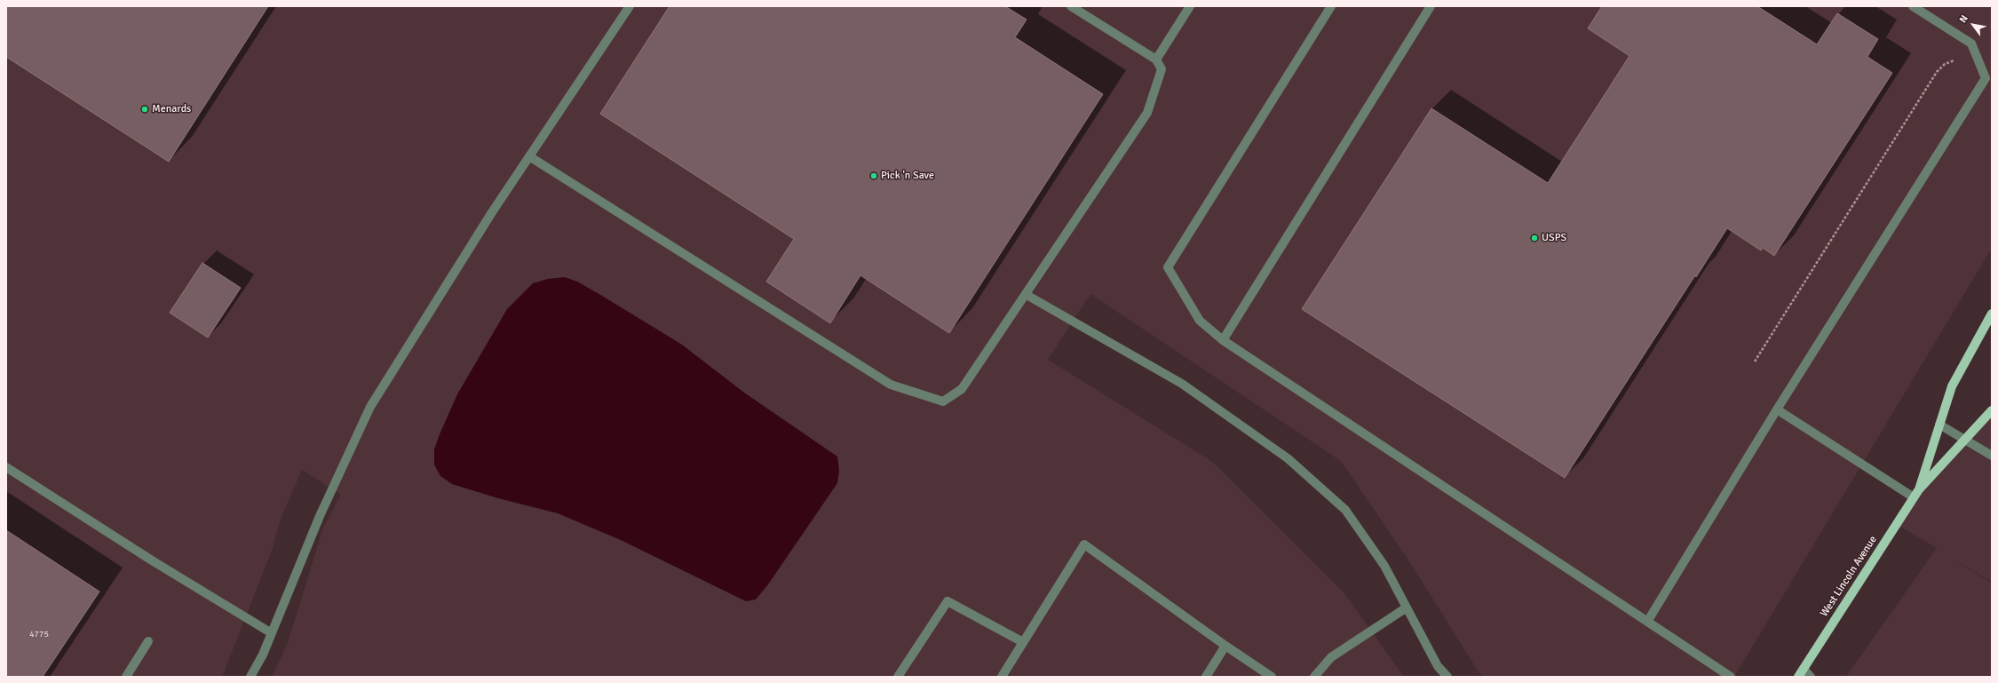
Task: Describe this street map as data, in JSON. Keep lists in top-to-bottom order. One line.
{"streets":{"main road":["West Lincoln Avenue"]},"places":["Menards","Pick 'n Save","USPS"],"house_numbers":["4775"],"north":"top left"}
